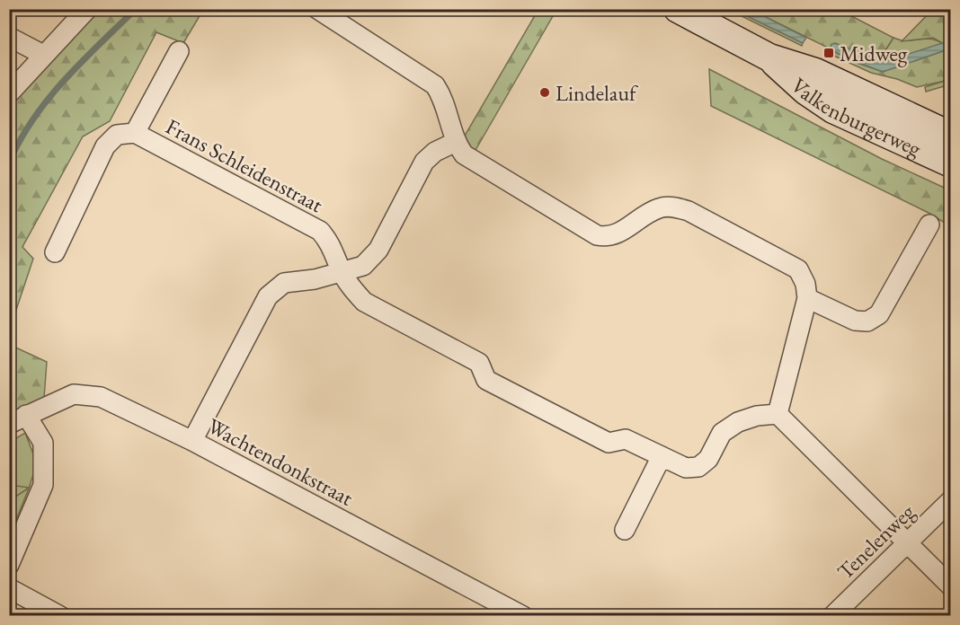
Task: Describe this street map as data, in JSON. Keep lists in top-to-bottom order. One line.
{"streets":{"main road":["Valkenburgerweg"],"street":["Frans Schleidenstraat","Wachtendonkstraat","Tenelenweg"]},"places":{"transit":["Midweg"],"other":["Lindelauf"]}}
